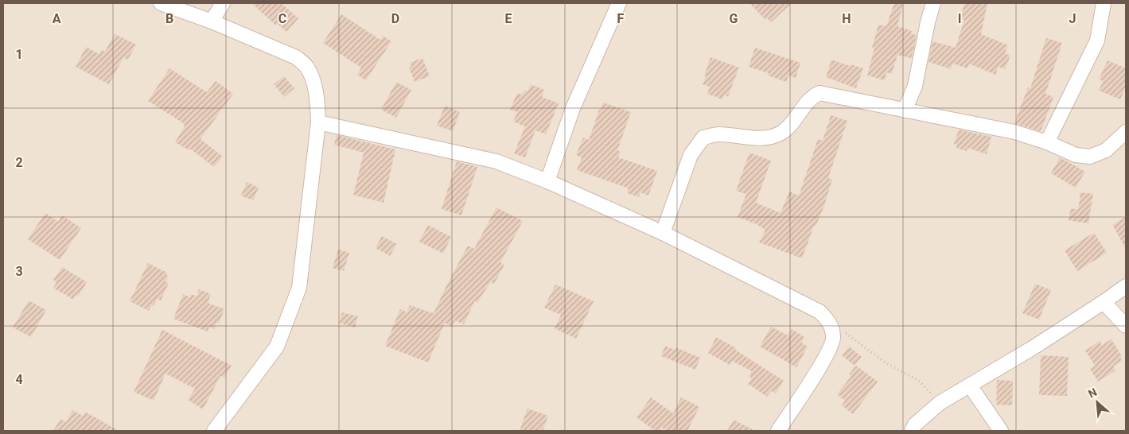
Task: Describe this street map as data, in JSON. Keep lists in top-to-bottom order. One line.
{"north":"top left","grid":{"columns":["A","B","C","D","E","F","G","H","I","J"],"rows":["1","2","3","4"]}}
